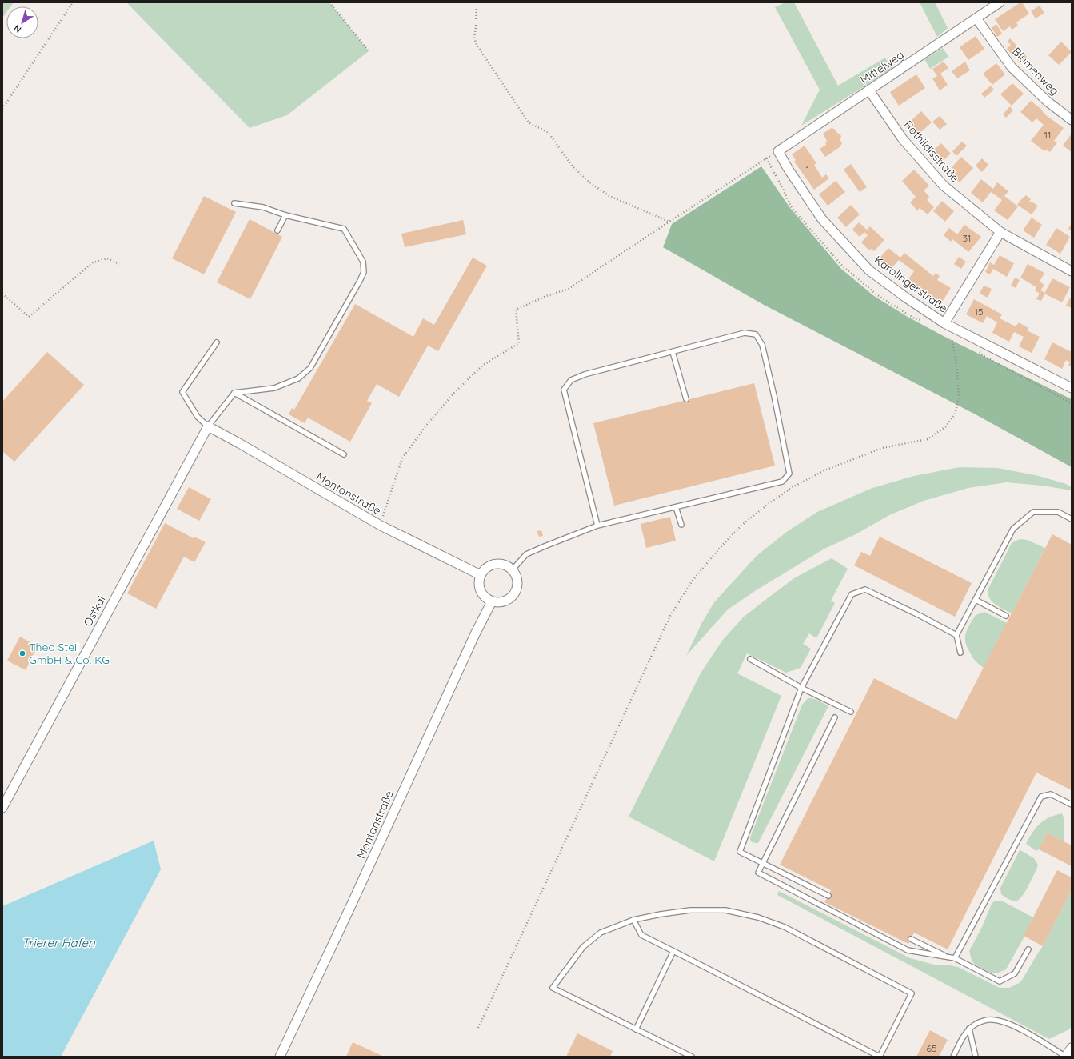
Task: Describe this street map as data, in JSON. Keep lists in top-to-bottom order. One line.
{"streets":{"street":["Mittelweg","Blumenweg","Rothildisstraße","Karolingerstraße","Montanstraße","Ostkai"]},"crossings":[["Mittelweg","Blumenweg"],["Mittelweg","Rothildisstraße"],["Mittelweg","Karolingerstraße"],["Montanstraße","Ostkai"]],"water":["Trierer Hafen"],"places":["Theo Steil GmbH & Co. KG"],"house_numbers":["11","1","31","15","65"],"north":"bottom left"}
